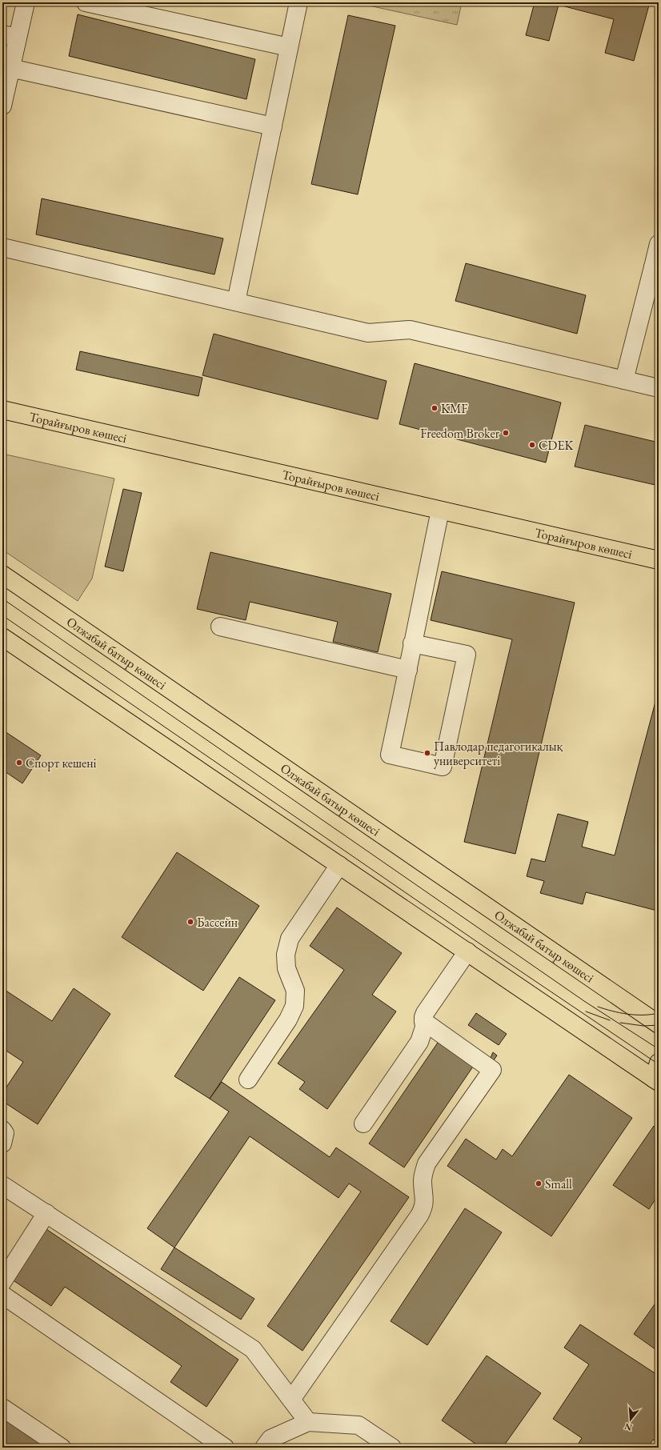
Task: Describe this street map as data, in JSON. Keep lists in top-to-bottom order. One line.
{"streets":{"main road":["Торайғыров көшесі","Олжабай батыр көшесі"]},"places":["KMF","Freedom Broker","CDEK","Павлодар педагогикалық университеті","Спорт кешені","Бассейн","Small"],"north":"bottom"}
